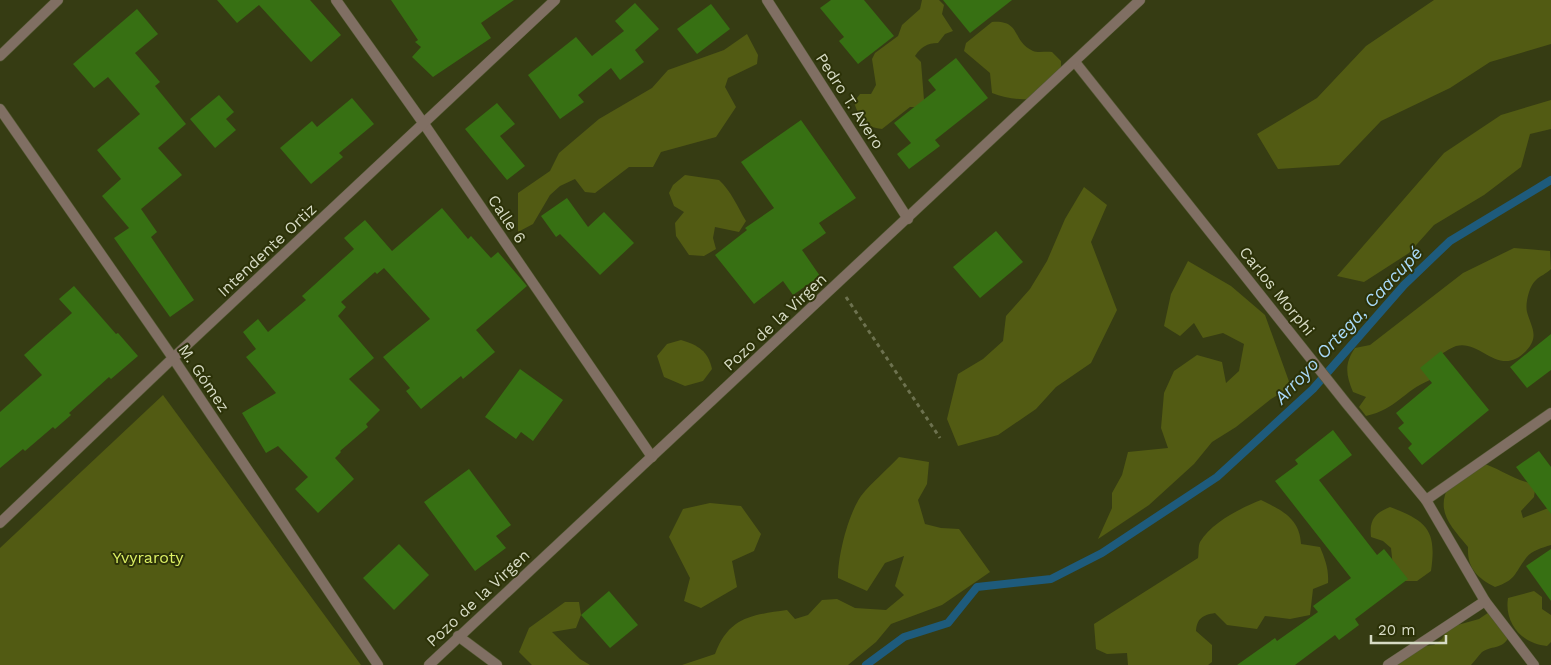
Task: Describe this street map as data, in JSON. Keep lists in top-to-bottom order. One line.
{"streets":{"street":["Pedro T. Avero","Calle 6","Intendente Ortiz","Carlos Morphi","Pozo de la Virgen","M. Gómez"]},"crossings":[["Pedro T. Avero","Pozo de la Virgen"],["Calle 6","Intendente Ortiz"],["Calle 6","Pozo de la Virgen"],["Intendente Ortiz","M. Gómez"],["Carlos Morphi","Pozo de la Virgen"]],"water":["Arroyo Ortega, Caacupé"],"parks":["Yvyraroty"],"scale_bar":"20 m"}
